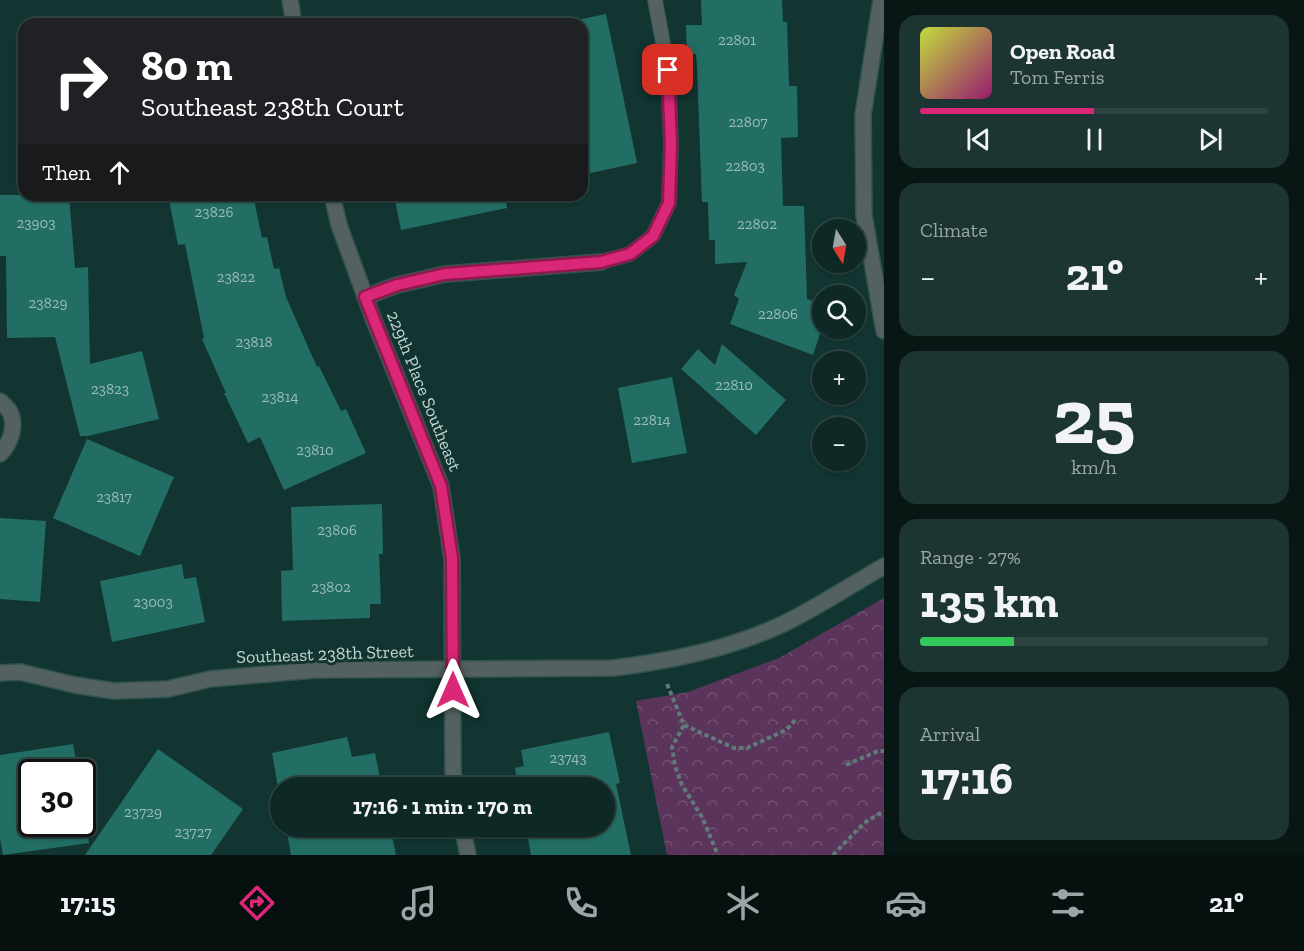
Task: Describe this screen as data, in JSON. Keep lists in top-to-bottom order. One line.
{"streets":{"street":["229th Place Southeast","Southeast 238th Street"]},"crossings":[["229th Place Southeast","Southeast 238th Street"]],"house_numbers":["22801","22807","22803","23826","23903","22802","23822","23829","22806","23818","22810","23823","23814","22814","23810","23817","23806","23802","23003","23743","23729","23727"],"north":"bottom","page":{"turn":["80 m","Southeast 238th Court"],"song":["Open Road","Tom Ferris"],"then":"Then","tile":["Climate",["25","km/h"],["Range · 27%","135 km"],["Arrival","17:16"]],"map_buttons":["+","−"],"heat":["−","21°","+"],"limit":"30","trip":"17:16 · 1 min · 170 m","tabs":["17:15","21°"]}}
